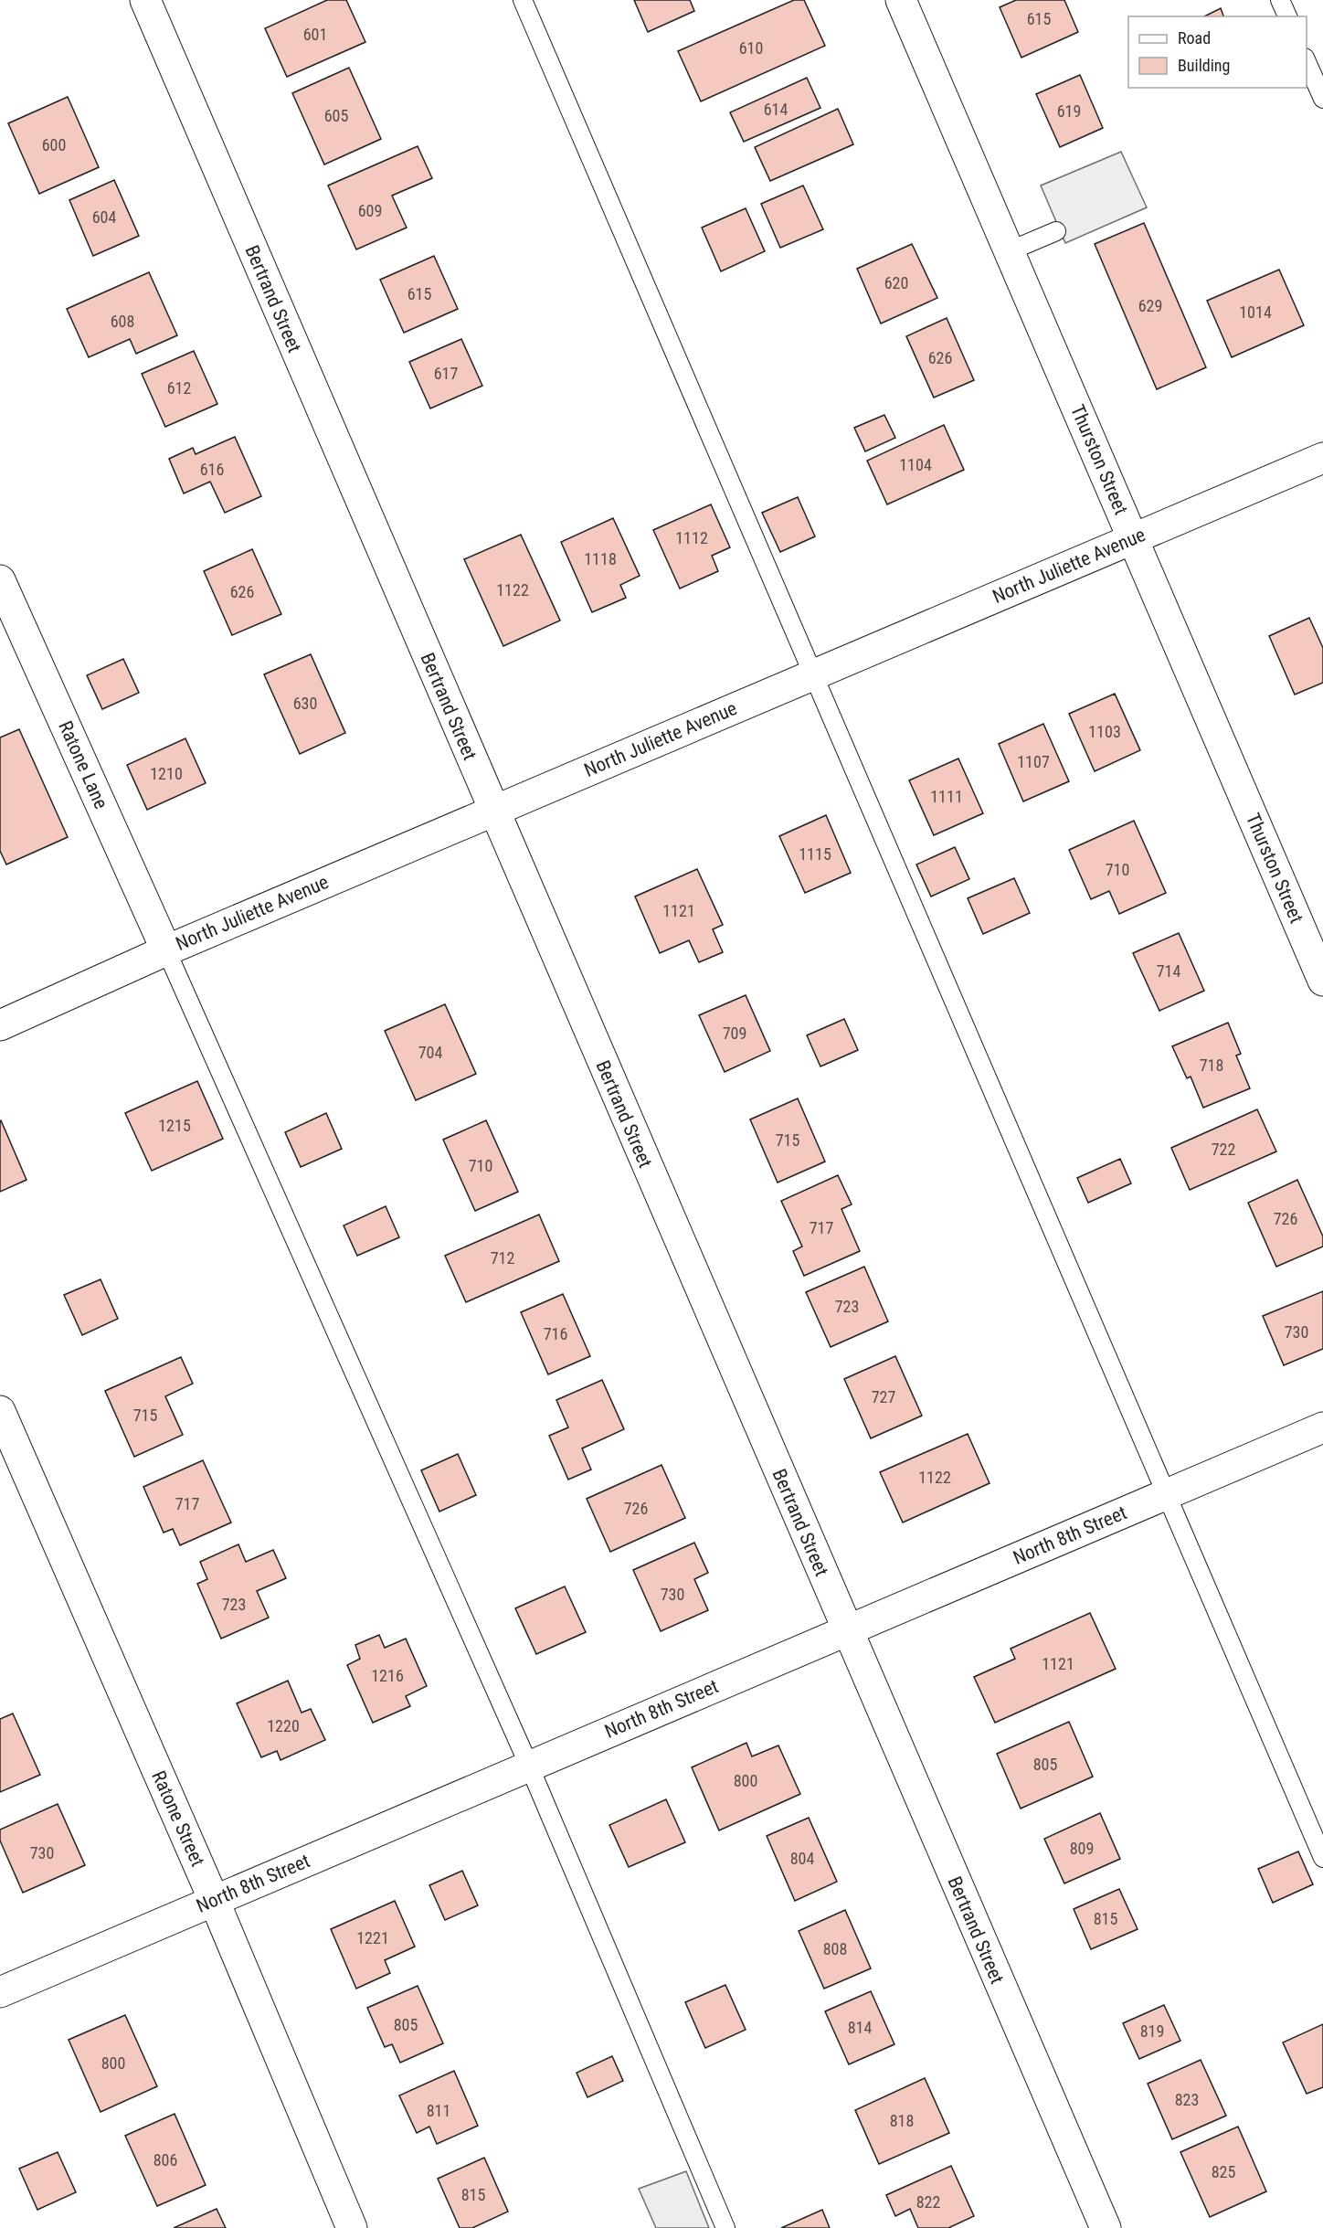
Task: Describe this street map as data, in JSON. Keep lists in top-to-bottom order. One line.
{"streets":{"street":["Bertrand Street","Thurston Street","North Juliette Avenue","Ratone Lane","North 8th Street","Ratone Street"]},"crossings":[["Bertrand Street","North Juliette Avenue"],["Bertrand Street","North 8th Street"],["Thurston Street","North Juliette Avenue"],["North Juliette Avenue","Ratone Lane"],["North 8th Street","Ratone Street"]],"house_numbers":["615","601","610","614","619","605","600","609","604","620","615","629","1014","608","626","617","612","1104","616","1112","1118","1122","626","630","1103","1107","1210","1111","1115","710","1121","714","709","704","718","1215","715","722","710","726","717","712","723","730","716","727","715","1122","717","726","730","723","1121","1216","1220","805","800","809","730","804","815","1221","808","805","814","819","800","823","811","818","806","825","815","822"],"legend":["Road","Building"]}
